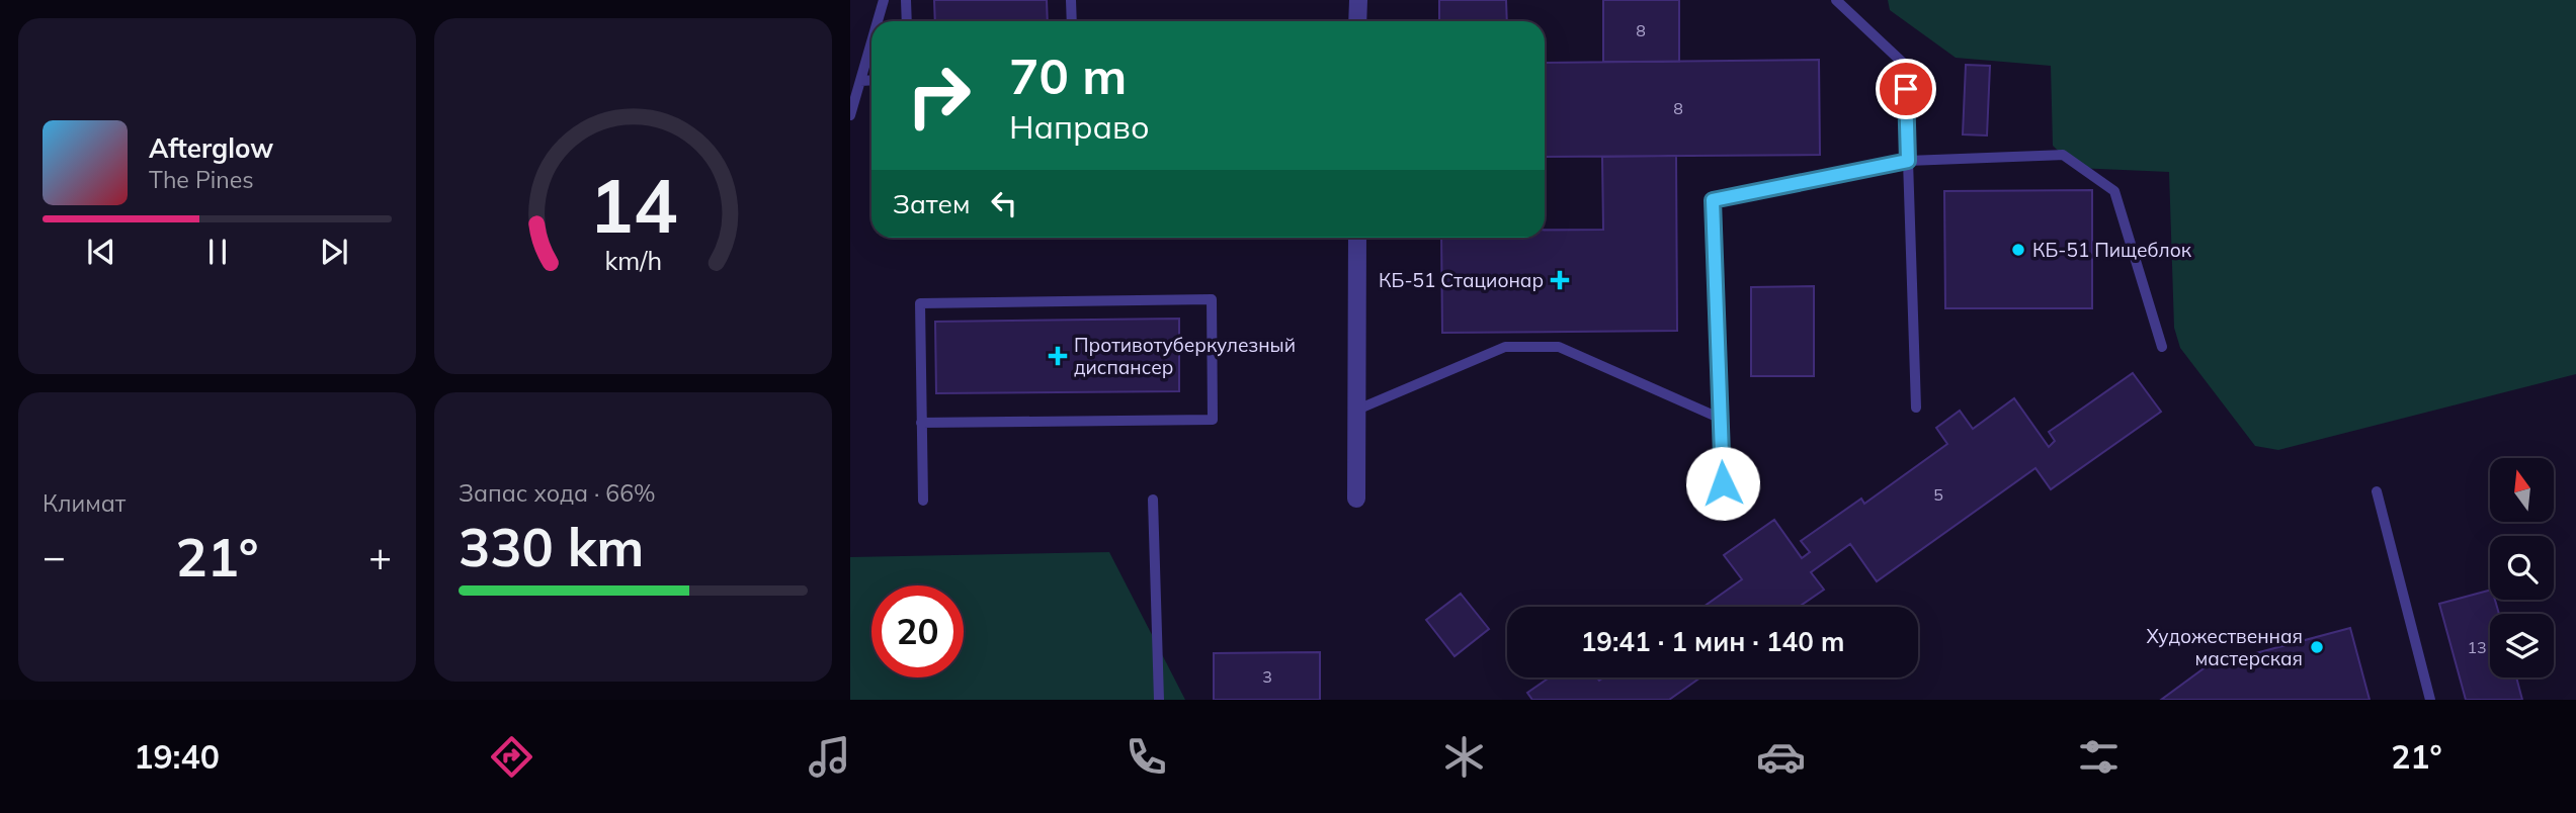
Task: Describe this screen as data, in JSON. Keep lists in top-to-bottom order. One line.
{"places":{"other":["КБ-51 Пищеблок","Художественная мастерская"],"health":["КБ-51 Стационар","Противотуберкулезный диспансер"]},"house_numbers":["8","8","5","13","3"],"north":"top","page":{"turn":["70 m","Направо"],"song":["Afterglow","The Pines"],"then":"Затем","tile":["Климат",["Запас хода · 66%","330 km"]],"heat":["−","21°","+"],"limit":"20","trip":"19:41 · 1 мин · 140 m","tabs":["19:40","21°"],"gauge":["14","km/h"]}}
